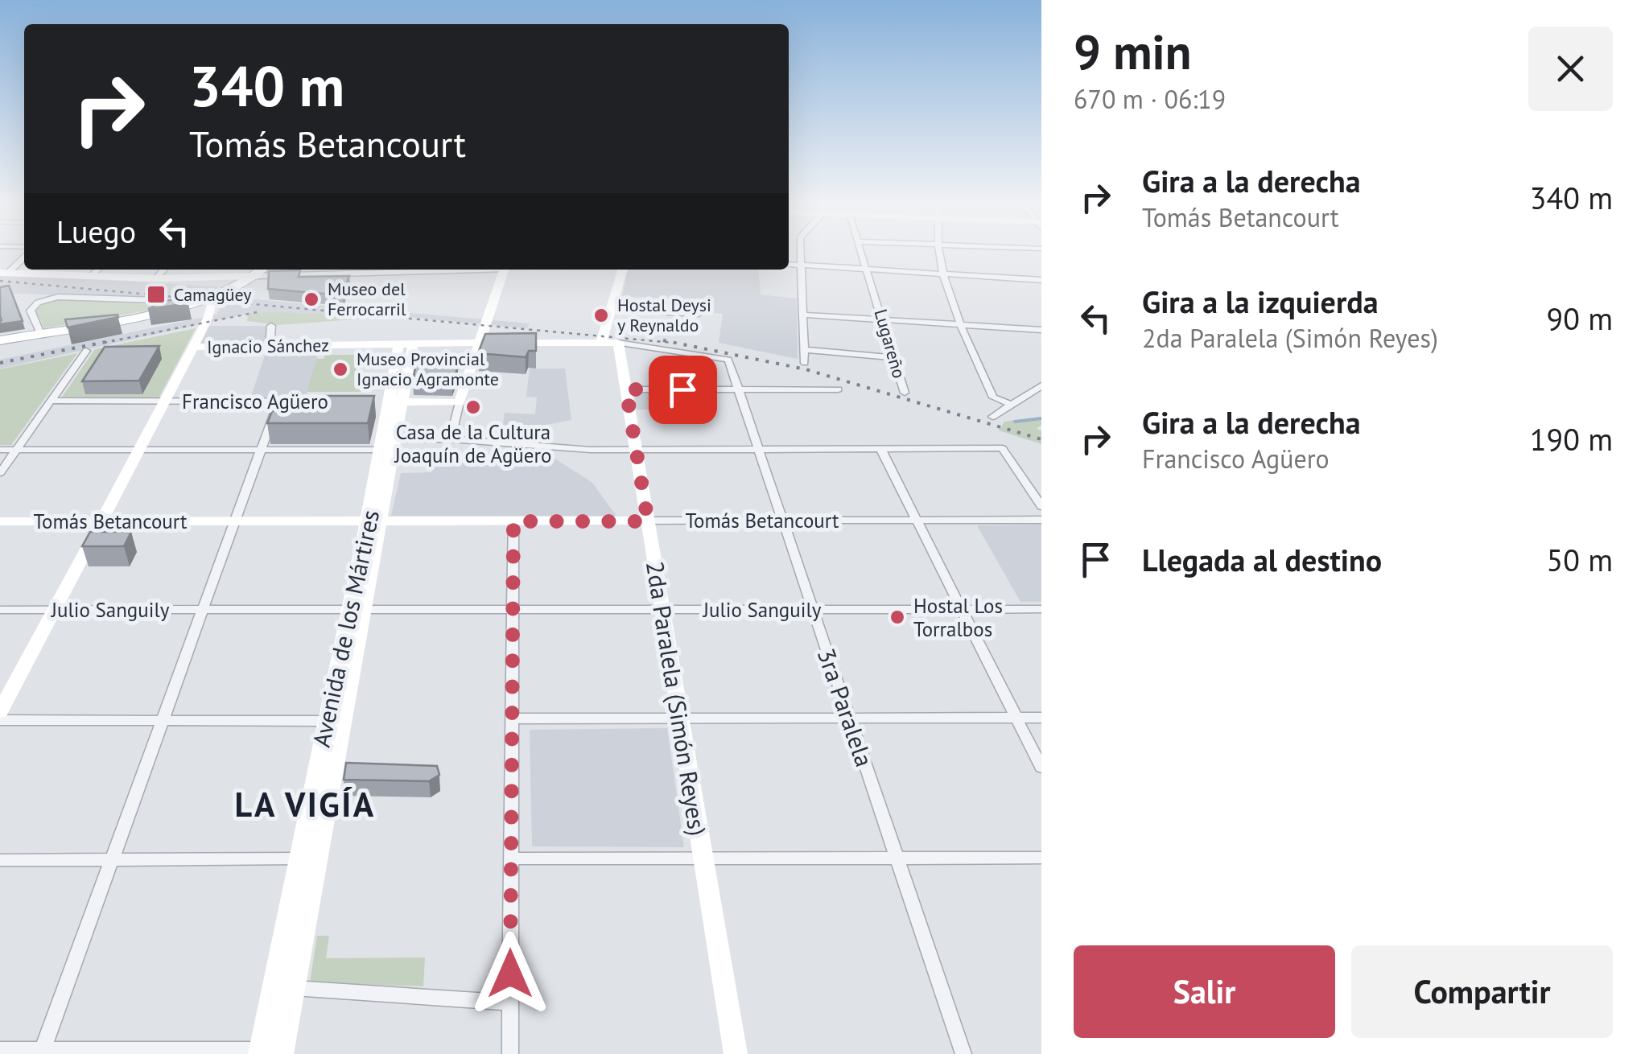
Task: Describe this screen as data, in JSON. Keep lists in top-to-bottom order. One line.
{"streets":{"street":["Lugareño","Ignacio Sánchez","Francisco Agüero","Tomás Betancourt","Julio Sanguily","Avenida de los Mártires","2da Paralela (Simón Reyes)","3ra Paralela"]},"crossings":[["Ignacio Sánchez","Avenida de los Mártires"],["Ignacio Sánchez","2da Paralela (Simón Reyes)"],["Ignacio Sánchez","3ra Paralela"],["Tomás Betancourt","Avenida de los Mártires"],["Tomás Betancourt","2da Paralela (Simón Reyes)"],["Tomás Betancourt","3ra Paralela"],["Julio Sanguily","Avenida de los Mártires"],["Julio Sanguily","2da Paralela (Simón Reyes)"],["Julio Sanguily","3ra Paralela"]],"districts":["LA VIGÍA"],"places":{"transit":["Camagüey"],"other":["Museo del Ferrocarril","Hostal Deysi y Reynaldo","Museo Provincial Ignacio Agramonte","Casa de la Cultura Joaquín de Agüero","Hostal Los Torralbos"]},"page":{"heading":["9 min","670 m · 06:19"],"turn":["340 m","Tomás Betancourt"],"list":[{"name":"Gira a la derecha","note":"Tomás Betancourt","value":"340 m"},{"name":"Gira a la izquierda","note":"2da Paralela (Simón Reyes)","value":"90 m"},{"name":"Gira a la derecha","note":"Francisco Agüero","value":"190 m"},{"name":"Llegada al destino","value":"50 m"}],"then":"Luego","buttons":["Salir","Compartir"]}}
